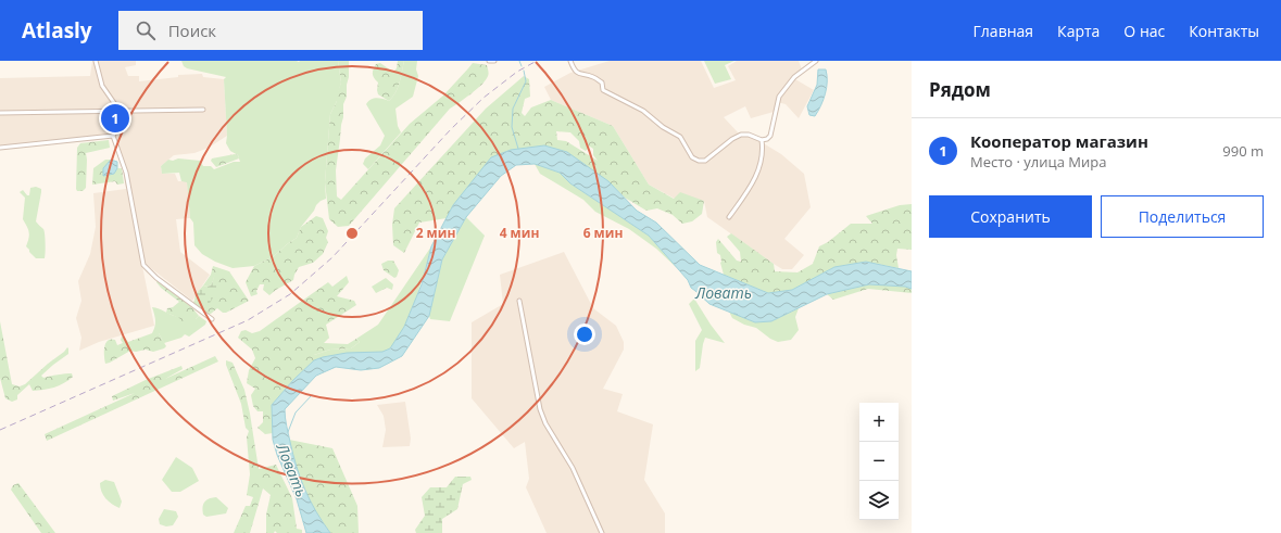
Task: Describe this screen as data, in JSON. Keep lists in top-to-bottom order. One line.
{"water":["Ловать"],"page":{"header":"Atlasly","search":"Поиск","nav":["Главная","Карта","О нас","Контакты"],"heading":"Рядом","pins":"1","list":[{"mark":"1","name":"Кооператор магазин","note":"Место · улица Мира","value":"990 m"}],"buttons":["Сохранить","Поделиться"],"map_buttons":["+","−"]},"rings":["2 мин","4 мин","6 мин"]}
